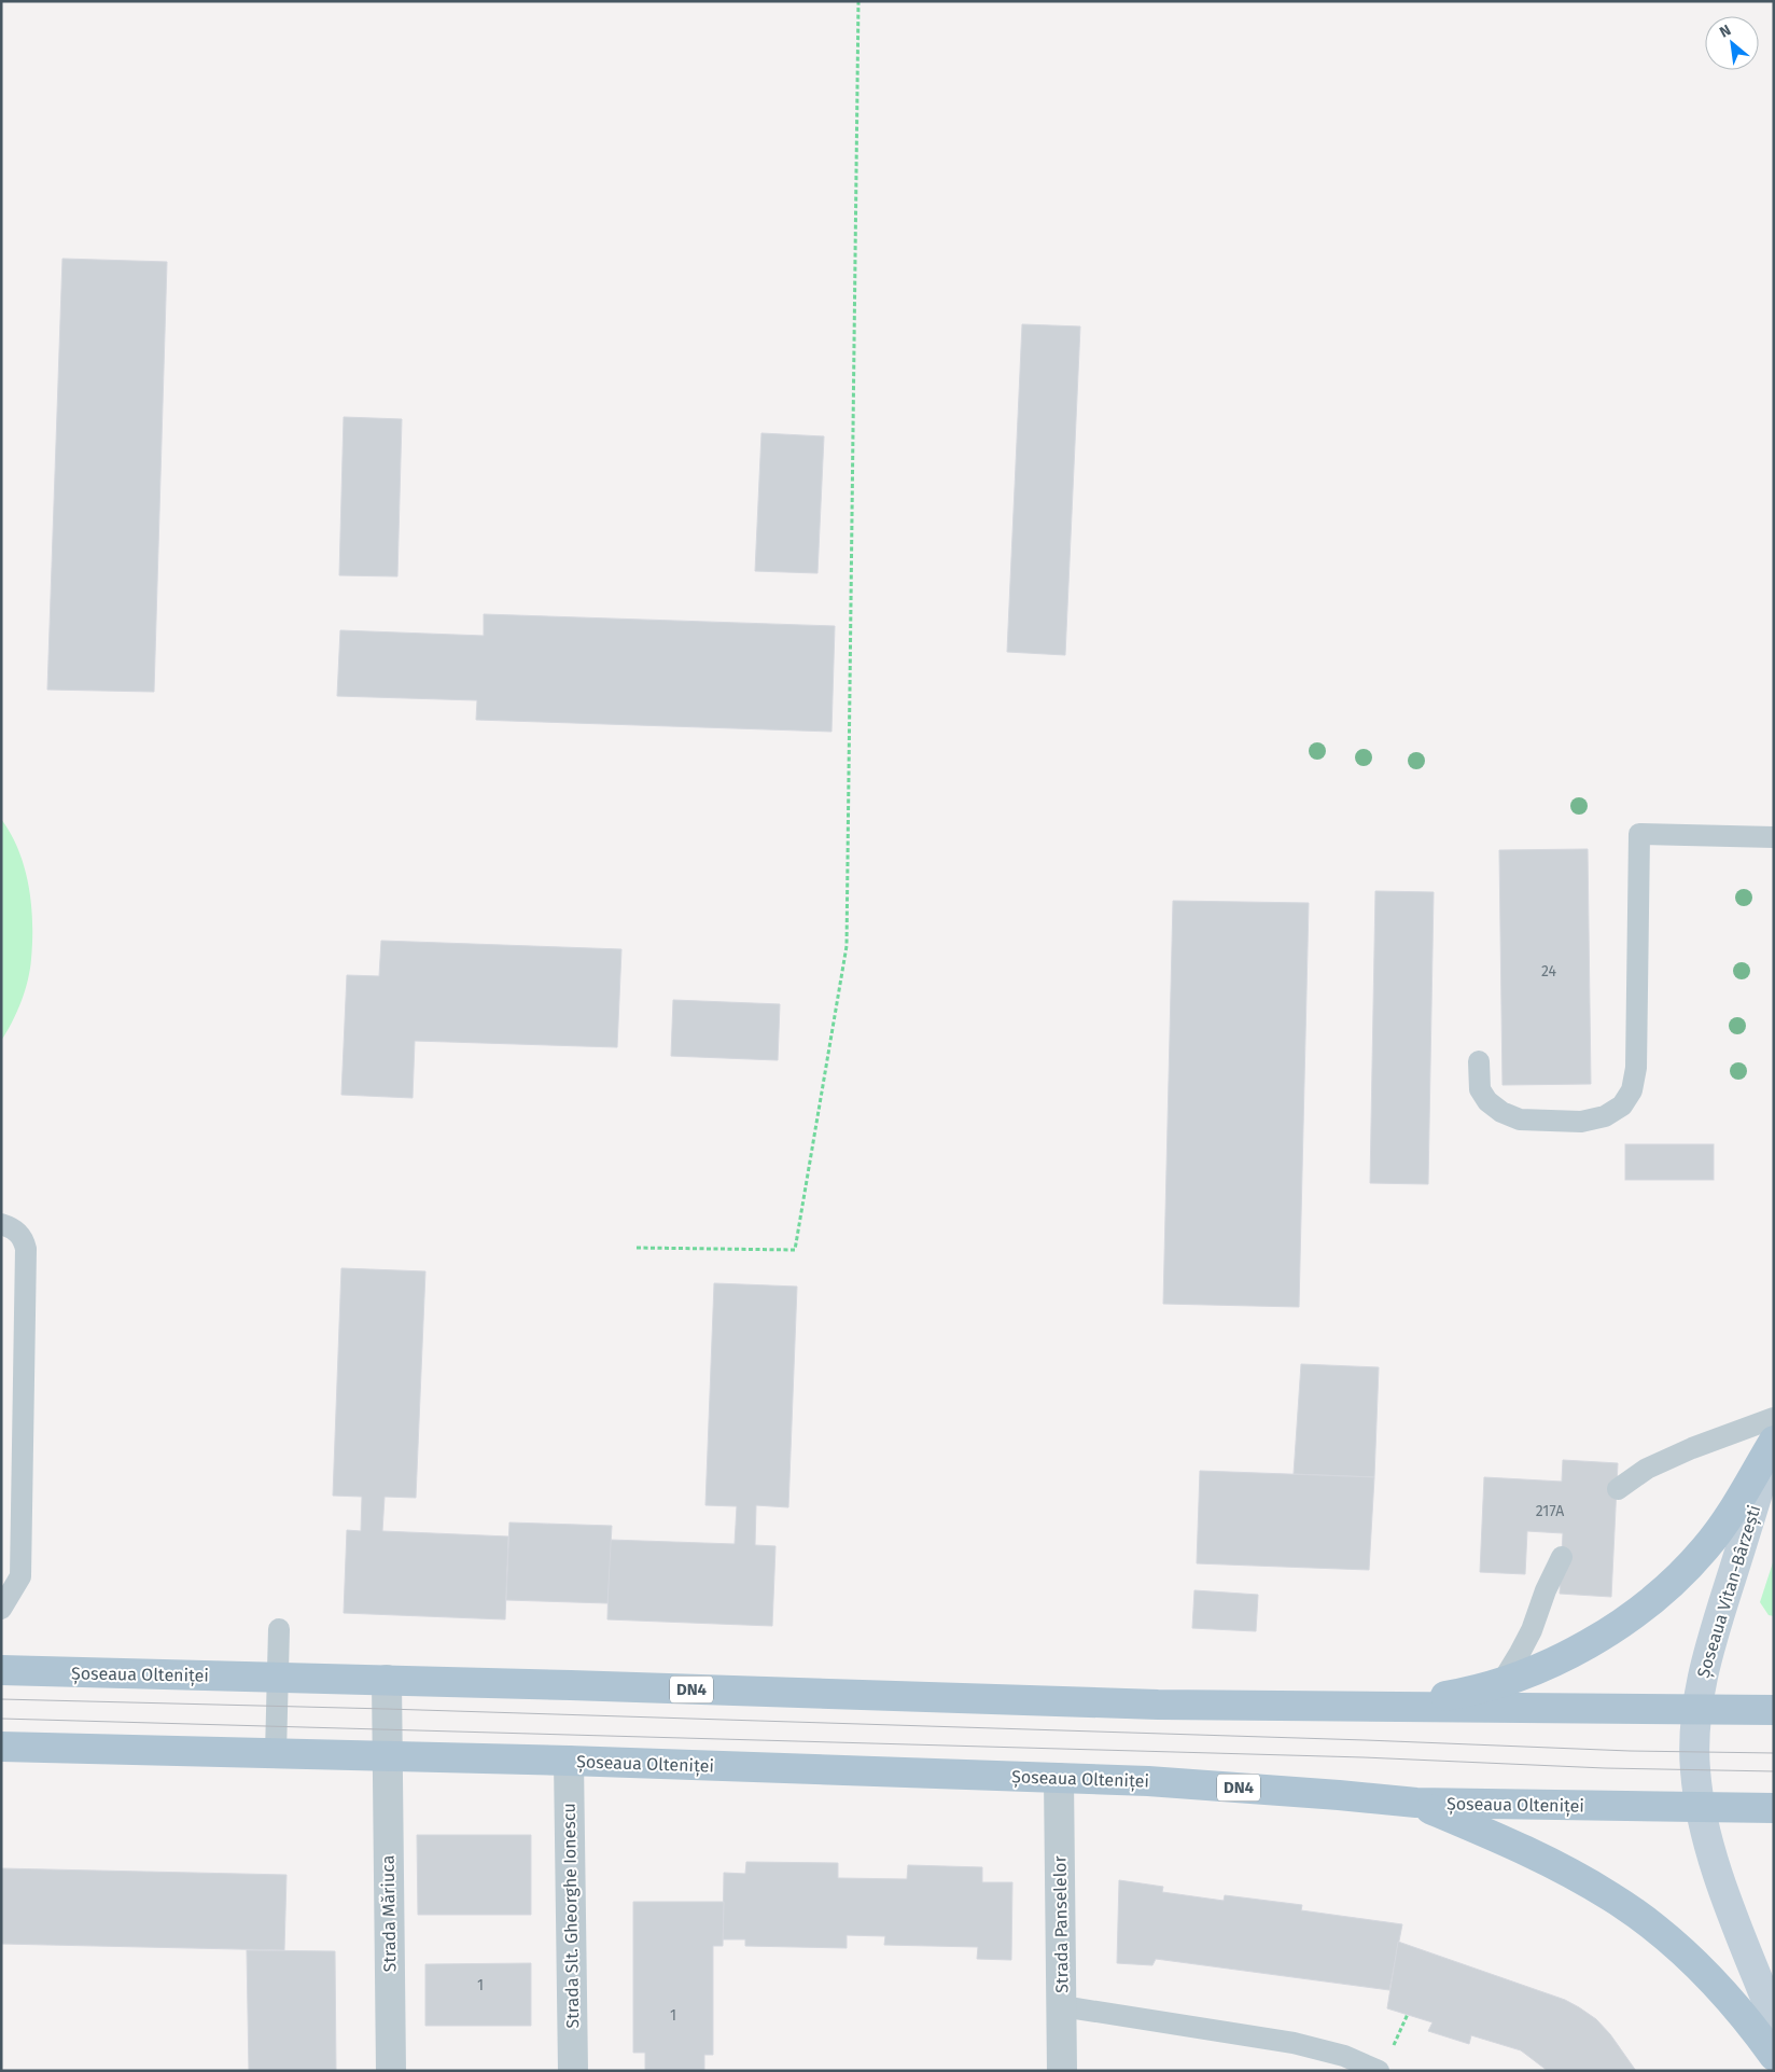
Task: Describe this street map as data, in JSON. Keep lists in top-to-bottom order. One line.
{"streets":{"main road":["Șoseaua Vitan-Bârzești","Șoseaua Olteniței","DN4"],"street":["Strada Măriuca","Strada Slt. Gheorghe Ionescu","Strada Panselelor"]},"crossings":[["Șoseaua Vitan-Bârzești","Șoseaua Olteniței"],["Șoseaua Olteniței","Strada Măriuca"],["Șoseaua Olteniței","Strada Slt. Gheorghe Ionescu"],["Șoseaua Olteniței","Strada Panselelor"]],"house_numbers":["24","217A","1","1"],"north":"top left"}
